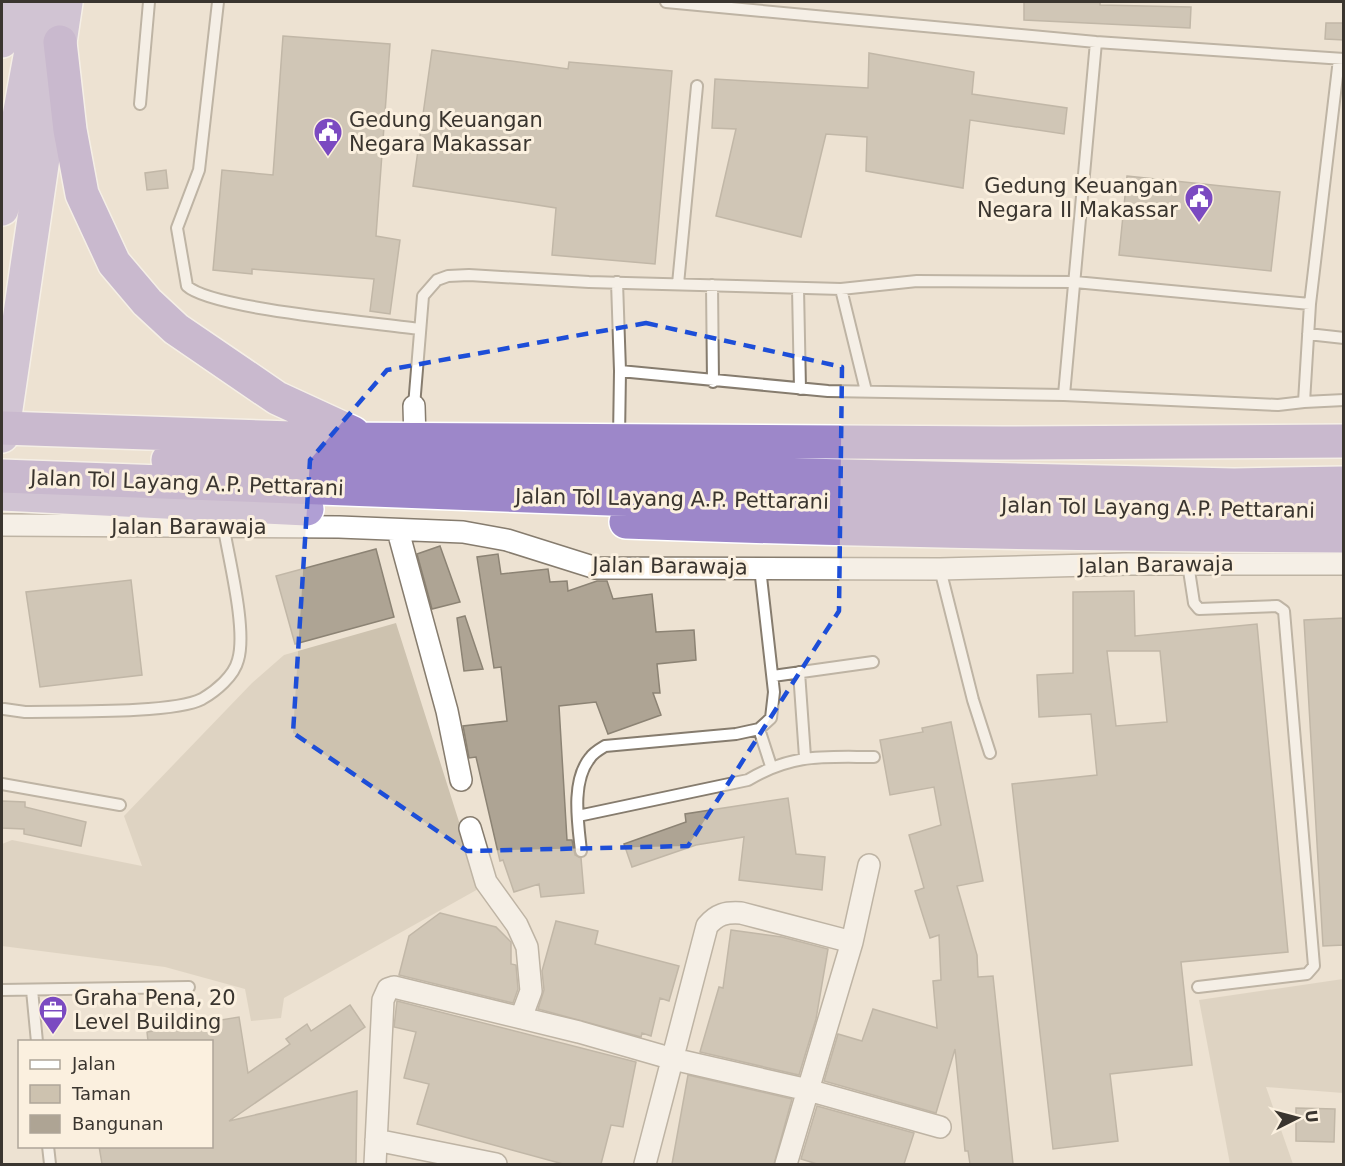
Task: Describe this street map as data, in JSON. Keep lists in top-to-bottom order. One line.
{"streets":{"highway":["Jalan Tol Layang A.P. Pettarani"],"street":["Jalan Barawaja"]},"places":{"public building":["Gedung Keuangan Negara Makassar","Gedung Keuangan Negara II Makassar"],"office":["Graha Pena, 20 Level Building"]},"legend":["Jalan","Taman","Bangunan"],"north":"right"}
